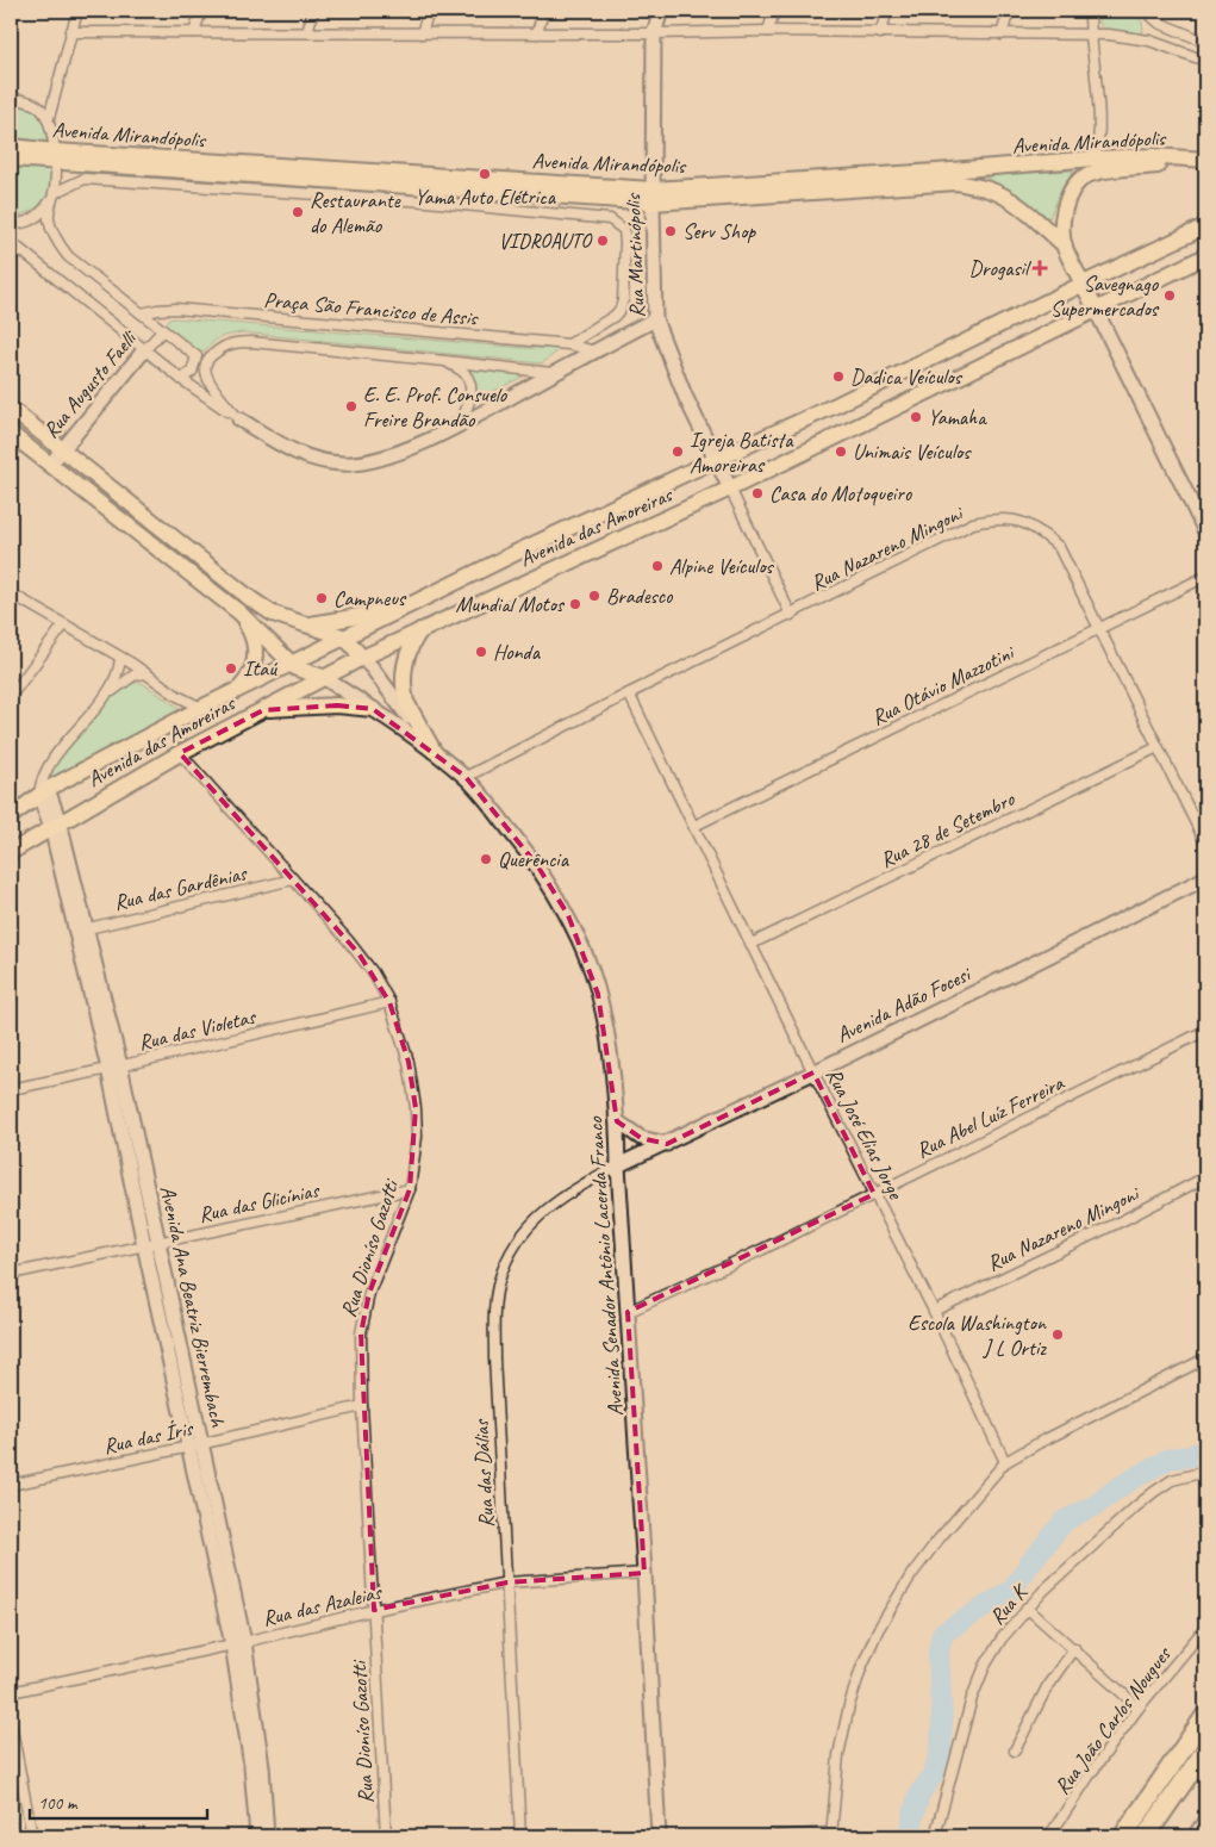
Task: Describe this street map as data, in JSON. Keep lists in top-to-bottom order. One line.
{"streets":{"main road":["Avenida Mirandópolis","Avenida das Amoreiras"],"street":["Rua Martinópolis","Praça São Francisco de Assis","Rua Augusto Faelli","Rua Nazareno Mingoni","Rua Otávio Mazzotini","Rua 28 de Setembro","Rua das Gardênias","Avenida Adão Focesi","Rua das Violetas","Rua Abel Luíz Ferreira","Rua José Elias Jorge","Rua das Glicínias","Rua Dioníso Gazotti","Avenida Senador Antônio Lacerda Franco","Avenida Ana Beatriz Bierrembach","Rua das Íris","Rua das Dálias","Rua das Azaleias","Rua K","Rua João Carlos Nougues"]},"crossings":[["Avenida Mirandópolis","Rua Martinópolis"],["Rua Martinópolis","Avenida das Amoreiras"],["Rua Martinópolis","Rua Nazareno Mingoni"],["Avenida das Amoreiras","Rua Dioníso Gazotti"],["Avenida das Amoreiras","Avenida Senador Antônio Lacerda Franco"],["Avenida das Amoreiras","Avenida Ana Beatriz Bierrembach"],["Rua Nazareno Mingoni","Rua Otávio Mazzotini"],["Rua Nazareno Mingoni","Rua 28 de Setembro"],["Rua Nazareno Mingoni","Rua José Elias Jorge"],["Rua Nazareno Mingoni","Avenida Senador Antônio Lacerda Franco"],["Rua Otávio Mazzotini","Rua José Elias Jorge"],["Rua 28 de Setembro","Rua José Elias Jorge"],["Rua das Gardênias","Rua Dioníso Gazotti"],["Rua das Gardênias","Avenida Ana Beatriz Bierrembach"],["Avenida Adão Focesi","Rua José Elias Jorge"],["Avenida Adão Focesi","Avenida Senador Antônio Lacerda Franco"],["Avenida Adão Focesi","Rua das Dálias"],["Rua das Violetas","Rua Dioníso Gazotti"],["Rua das Violetas","Avenida Ana Beatriz Bierrembach"],["Rua Abel Luíz Ferreira","Rua José Elias Jorge"],["Rua Abel Luíz Ferreira","Avenida Senador Antônio Lacerda Franco"],["Rua das Glicínias","Rua Dioníso Gazotti"],["Rua das Glicínias","Avenida Ana Beatriz Bierrembach"],["Rua Dioníso Gazotti","Rua das Íris"],["Rua Dioníso Gazotti","Rua das Azaleias"],["Avenida Senador Antônio Lacerda Franco","Rua das Dálias"],["Avenida Senador Antônio Lacerda Franco","Rua das Azaleias"],["Avenida Ana Beatriz Bierrembach","Rua das Íris"],["Avenida Ana Beatriz Bierrembach","Rua das Azaleias"],["Rua das Dálias","Rua das Azaleias"]],"places":{"other":["Yama Auto Elétrica","Restaurante do Alemão","Serv Shop","VIDROAUTO","Savegnago Supermercados","Dadica Veículos","E. E. Prof. Consuelo Freire Brandão","Yamaha","Igreja Batista Amoreiras","Unimais Veículos","Casa do Motoqueiro","Alpine Veículos","Bradesco","Campneus","Mundial Motos","Honda","Itaú","Querência","Escola Washington J L Ortiz"],"health":["Drogasil"]},"scale_bar":"100 m"}
